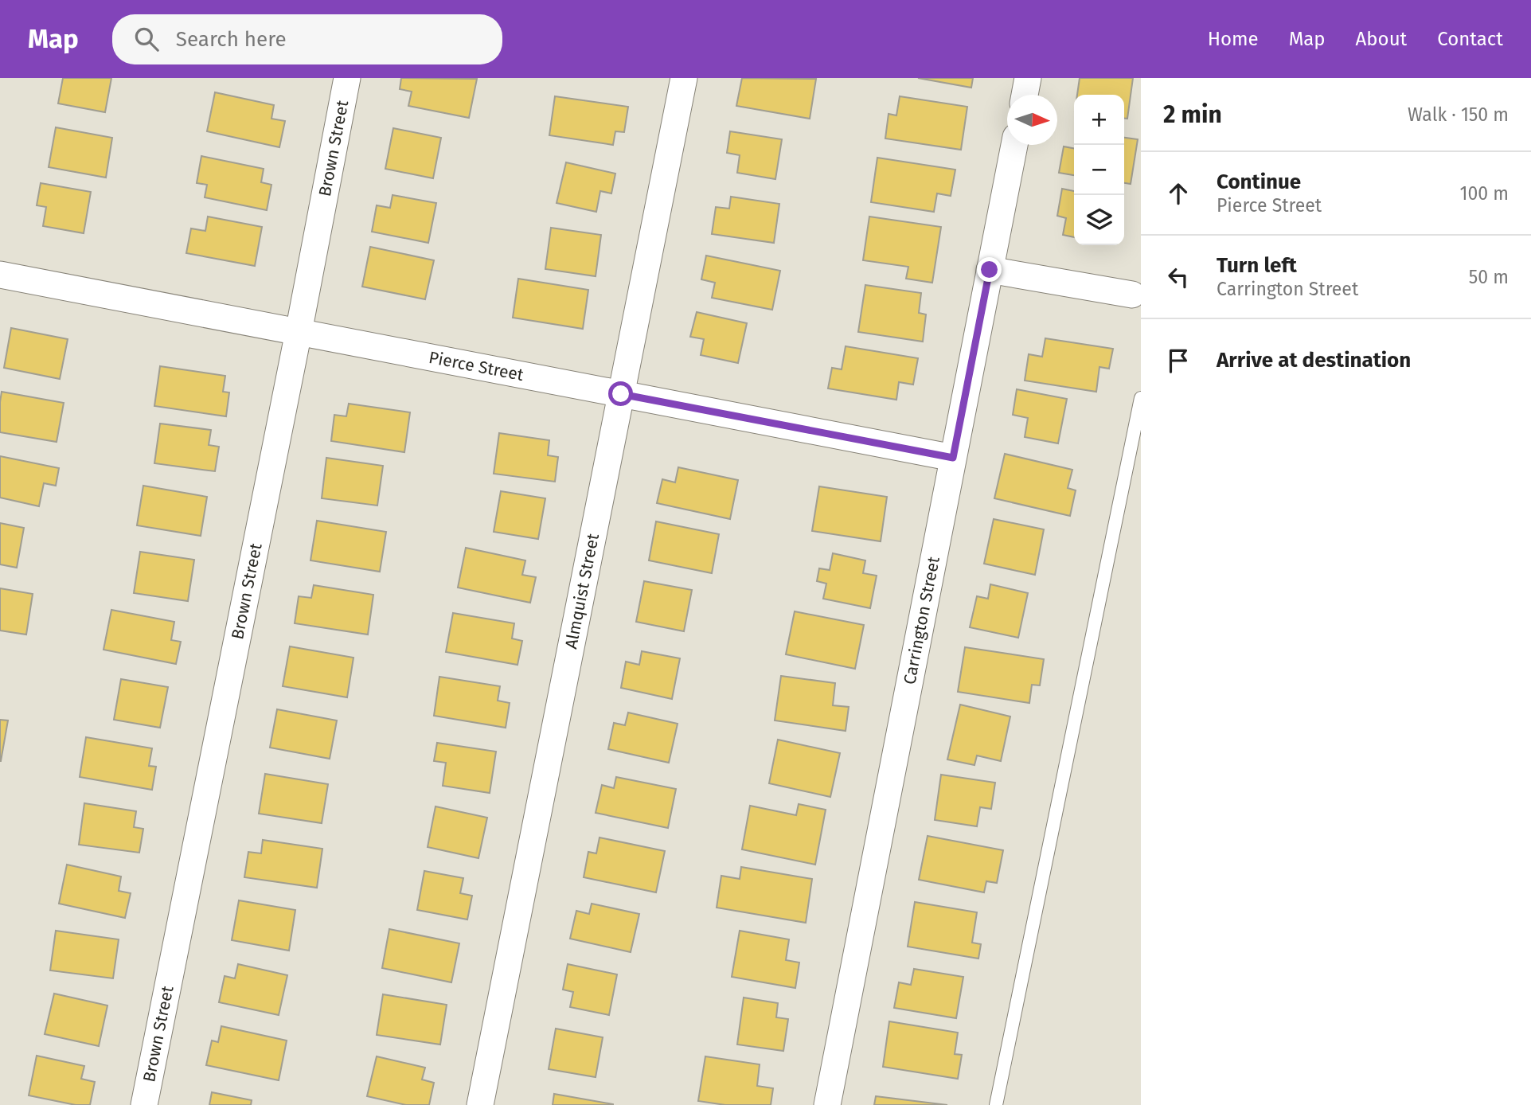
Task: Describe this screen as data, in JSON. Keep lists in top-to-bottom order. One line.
{"streets":{"street":["Brown Street","Pierce Street","Almquist Street","Carrington Street"]},"crossings":[["Brown Street","Pierce Street"],["Pierce Street","Almquist Street"],["Pierce Street","Carrington Street"]],"north":"right","page":{"header":"Map","search":"Search here","nav":["Home","Map","About","Contact"],"heading":["2 min","Walk · 150 m"],"map_buttons":["+","−"],"list":[["Continue","Pierce Street","100 m"],["Turn left","Carrington Street","50 m"],"Arrive at destination"]}}
